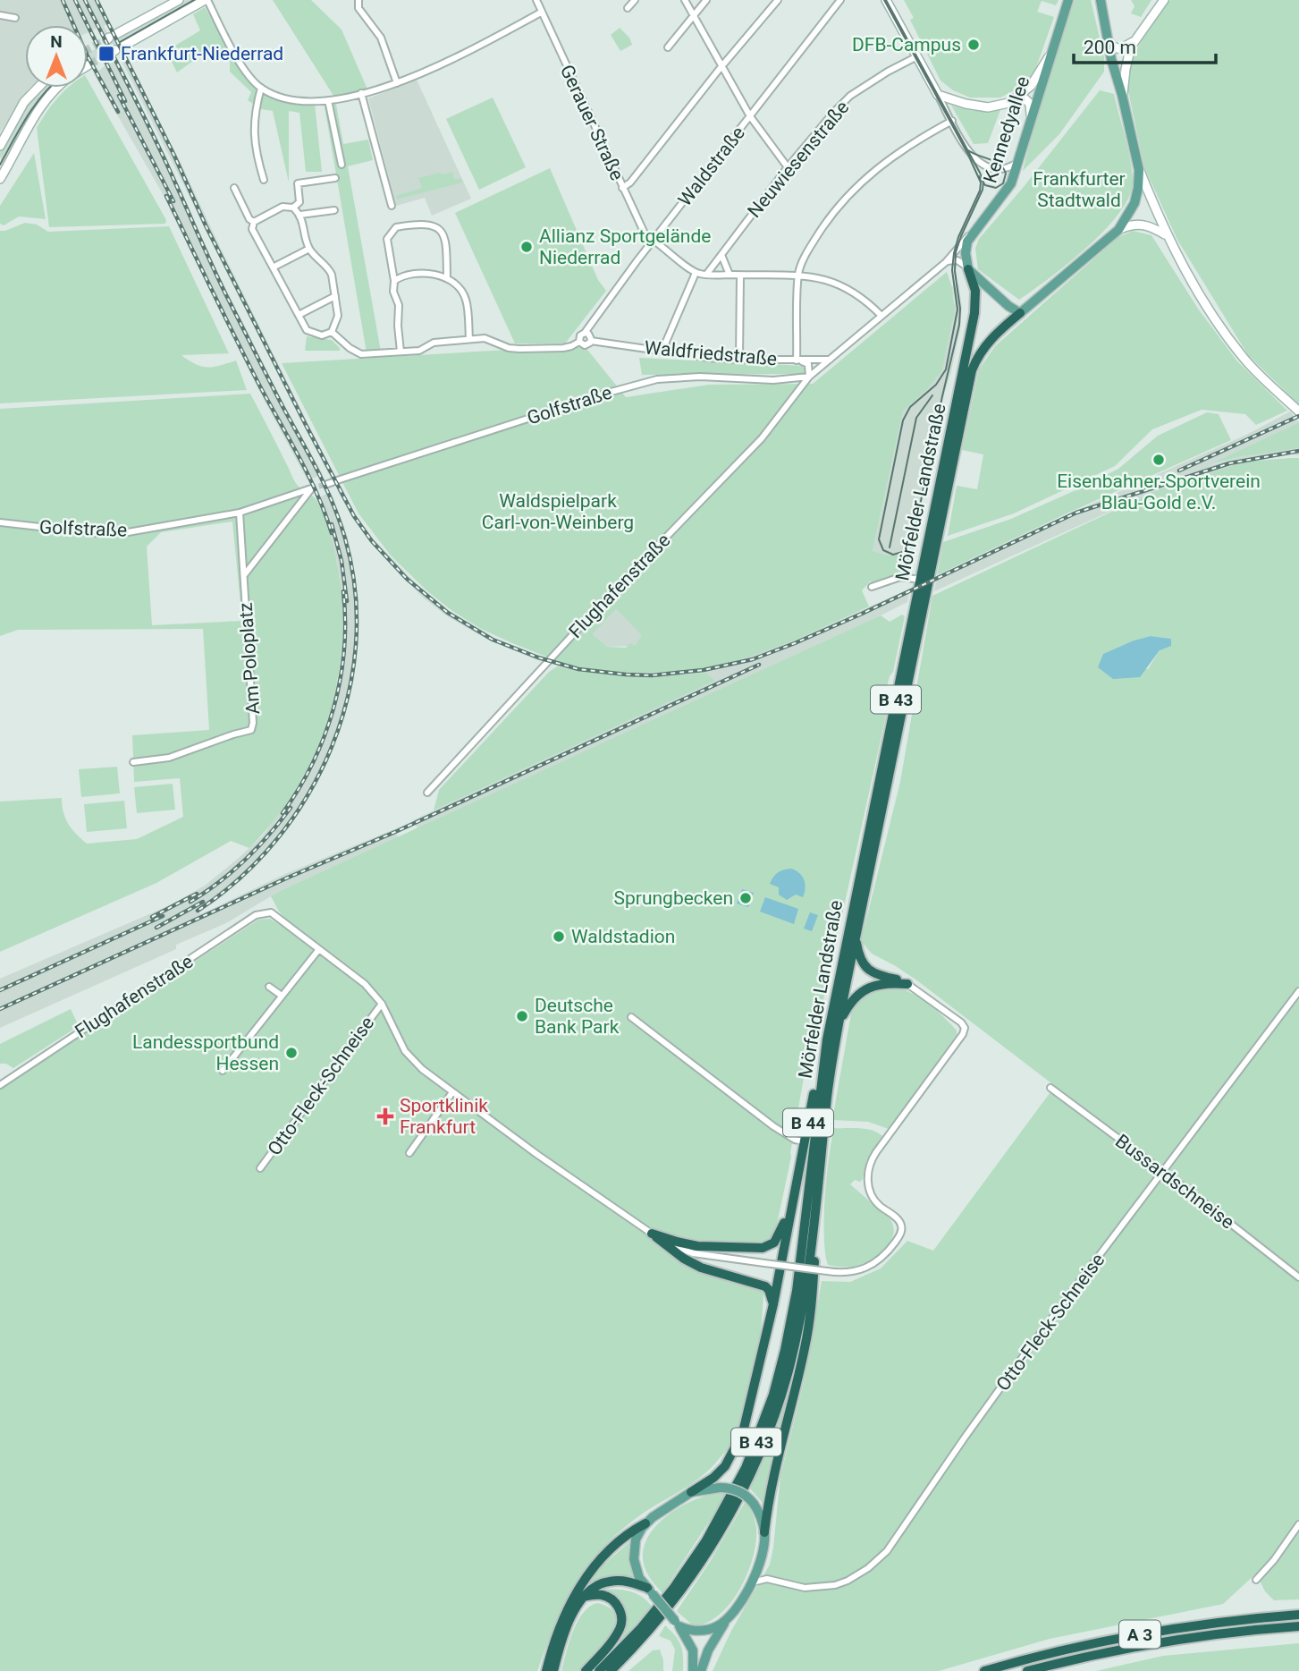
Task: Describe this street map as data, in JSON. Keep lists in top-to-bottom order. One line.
{"streets":{"highway":["Mörfelder Landstraße","B 43","B 44","A 3"],"main road":["Kennedyallee"],"street":["Gerauer Straße","Neuwiesenstraße","Waldstraße","Waldfriedstraße","Golfstraße","Flughafenstraße","Am Poloplatz","Otto-Fleck-Schneise","Bussardschneise"]},"crossings":[["Gerauer Straße","Waldstraße"],["Kennedyallee","Mörfelder Landstraße"],["Kennedyallee","Flughafenstraße"],["Waldstraße","Waldfriedstraße"],["Waldfriedstraße","Flughafenstraße"],["Golfstraße","Flughafenstraße"],["Golfstraße","Am Poloplatz"],["Mörfelder Landstraße","B 43"],["Mörfelder Landstraße","B 44"],["Flughafenstraße","Otto-Fleck-Schneise"],["Otto-Fleck-Schneise","B 44"],["Otto-Fleck-Schneise","Bussardschneise"]],"parks":["Frankfurter Stadtwald","Waldspielpark Carl-von-Weinberg"],"places":{"other":["DFB-Campus","Allianz Sportgelände Niederrad","Eisenbahner-Sportverein Blau-Gold e.V.","Sprungbecken","Waldstadion","Deutsche Bank Park","Landessportbund Hessen"],"transit":["Frankfurt-Niederrad"],"health":["Sportklinik Frankfurt"]},"scale_bar":"200 m","north":"top"}
